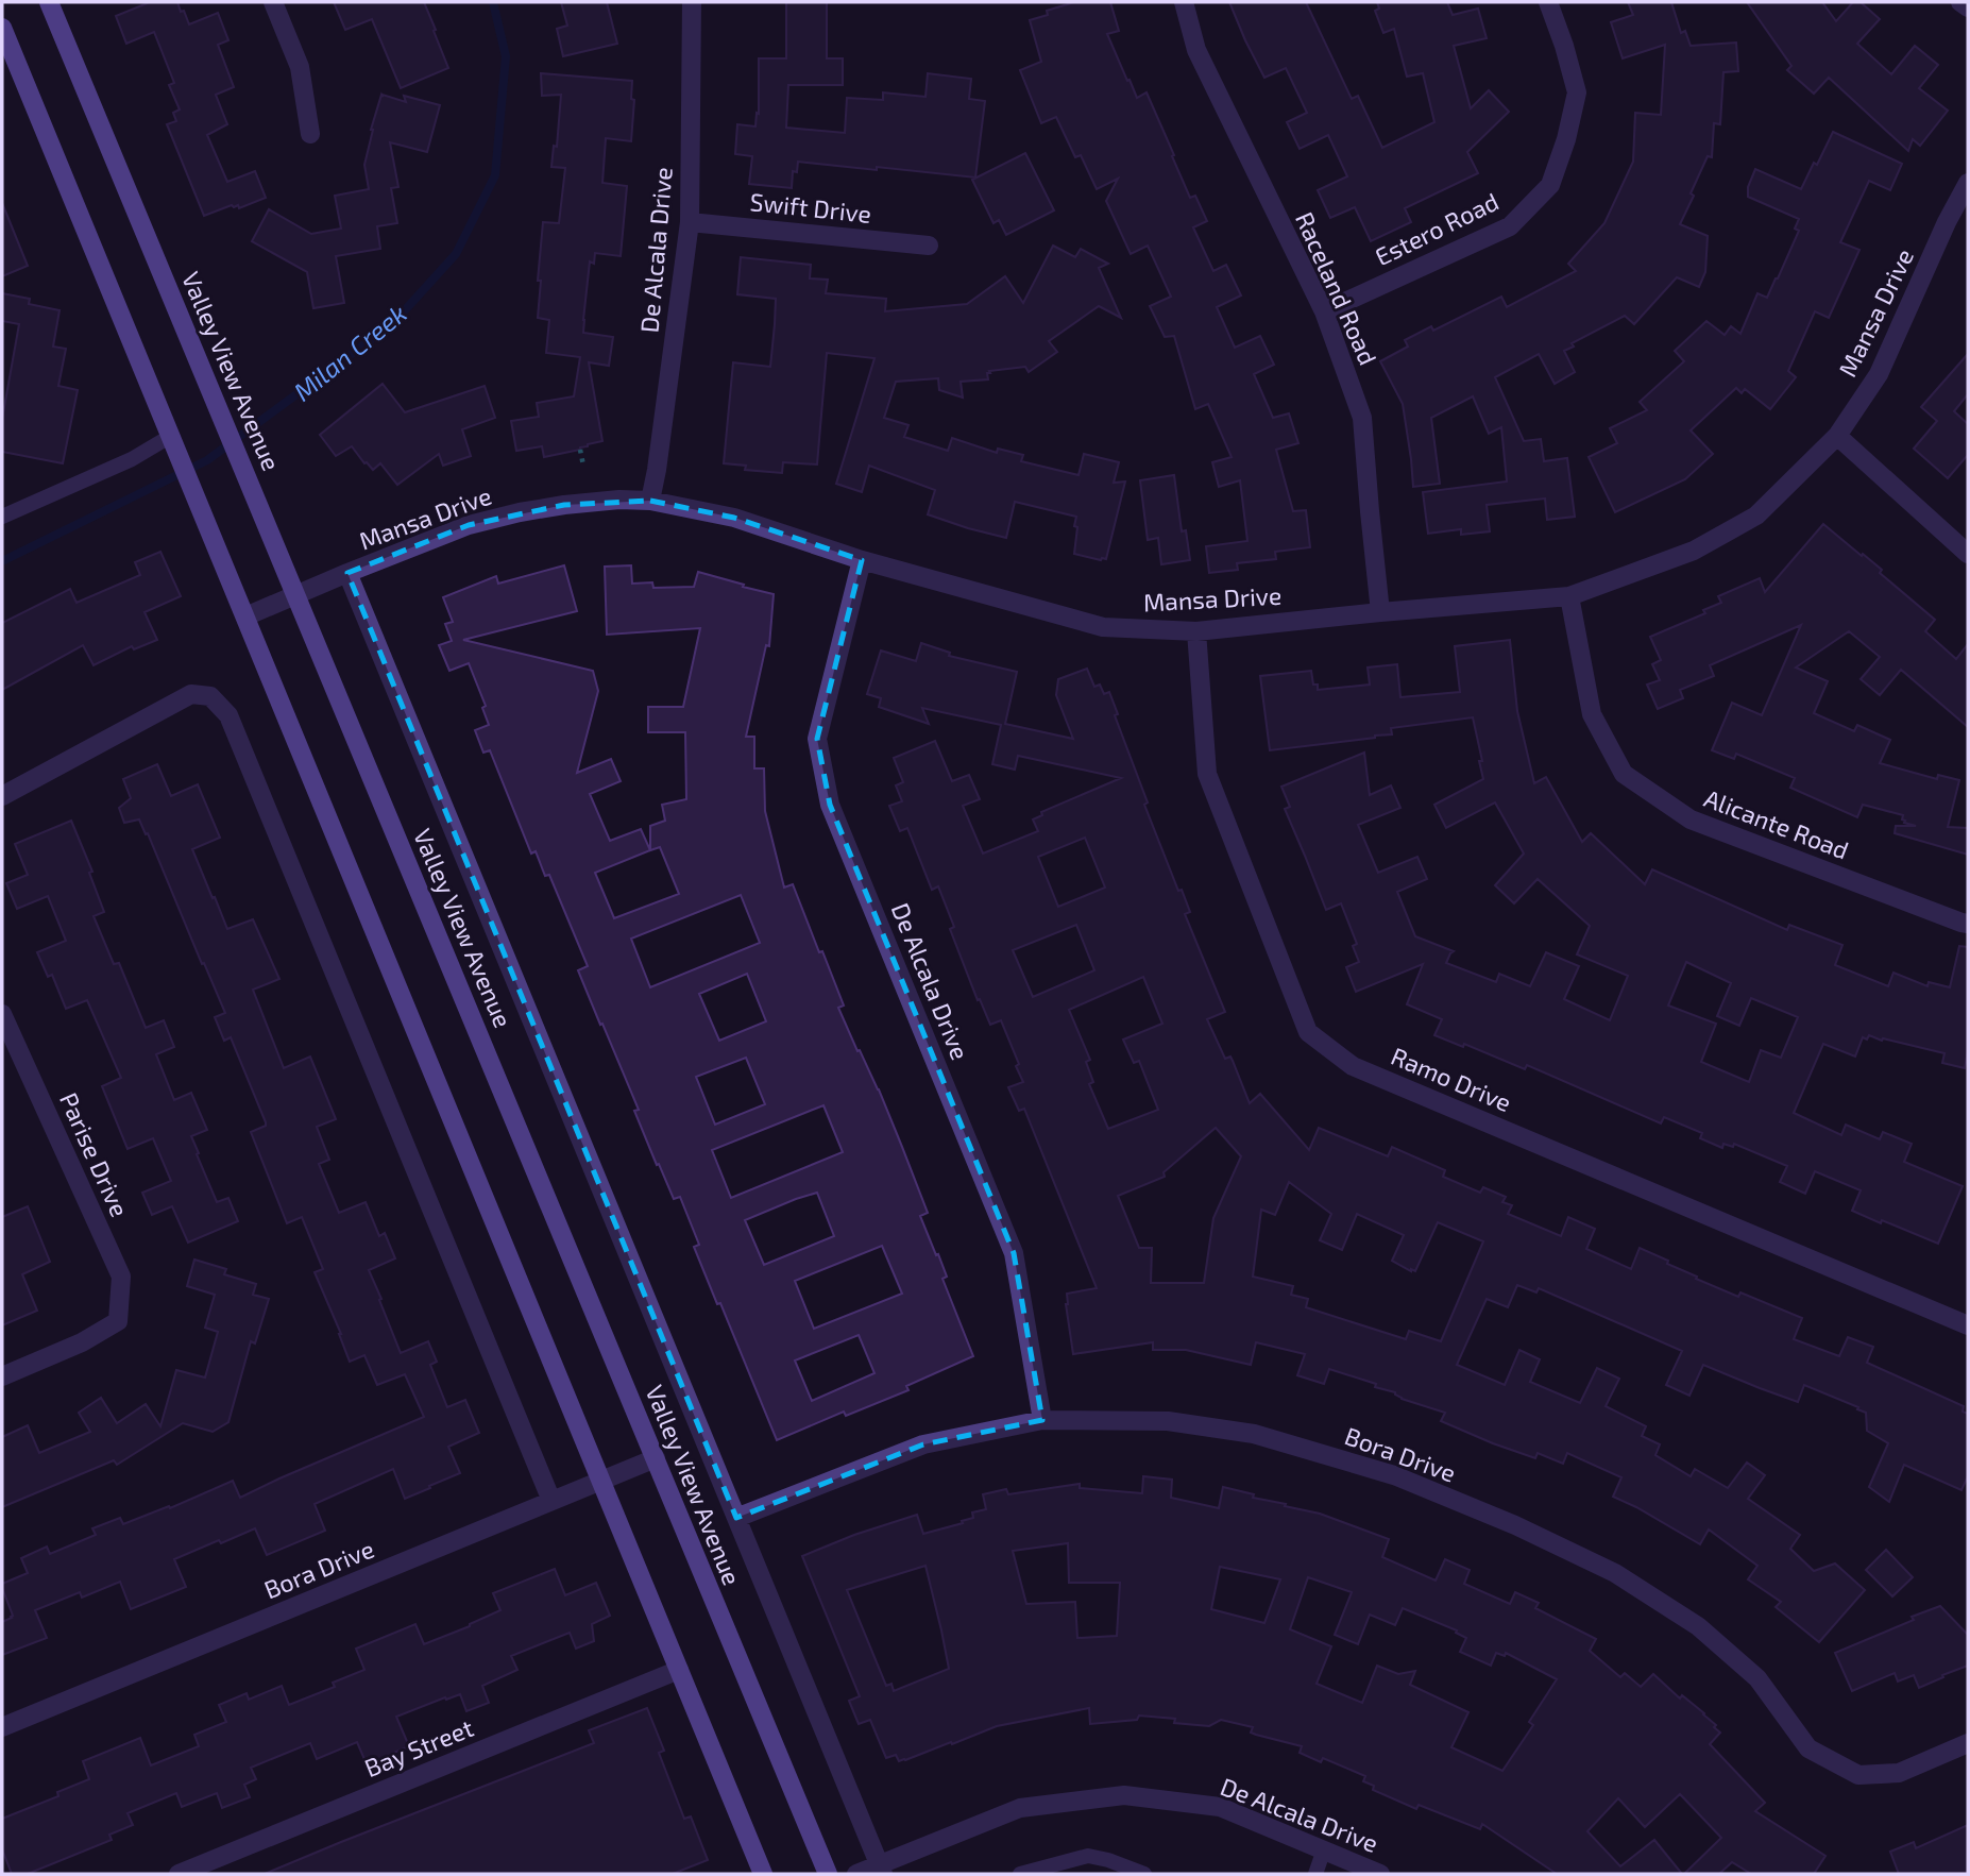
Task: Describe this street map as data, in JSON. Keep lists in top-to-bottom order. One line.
{"streets":{"main road":["Valley View Avenue"],"street":["Swift Drive","Estero Road","De Alcala Drive","Raceland Road","Mansa Drive","Alicante Road","Ramo Drive","Parise Drive","Bora Drive","Bay Street"]},"crossings":[["Swift Drive","De Alcala Drive"],["Estero Road","Raceland Road"],["De Alcala Drive","Mansa Drive"],["De Alcala Drive","Valley View Avenue"],["De Alcala Drive","Bora Drive"],["Raceland Road","Mansa Drive"],["Mansa Drive","Valley View Avenue"],["Mansa Drive","Alicante Road"],["Mansa Drive","Ramo Drive"],["Valley View Avenue","Bora Drive"]],"water":["Milan Creek"]}
